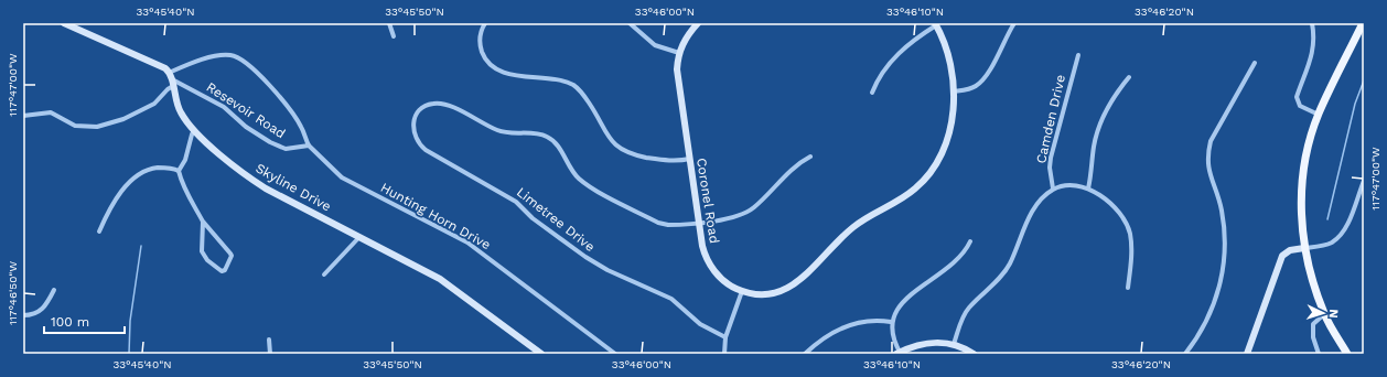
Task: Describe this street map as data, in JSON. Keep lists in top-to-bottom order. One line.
{"streets":{"street":["Resevoir Road","Camden Drive","Skyline Drive","Coronel Road","Hunting Horn Drive","Limetree Drive"]},"crossings":[["Resevoir Road","Skyline Drive"],["Resevoir Road","Hunting Horn Drive"],["Coronel Road","Limetree Drive"]],"scale_bar":"100 m","north":"right","coordinates":["33°45'40\"N","33°45'50\"N","33°46'00\"N","33°46'10\"N","33°46'20\"N","117°47'00\"W","117°46'50\"W"]}
